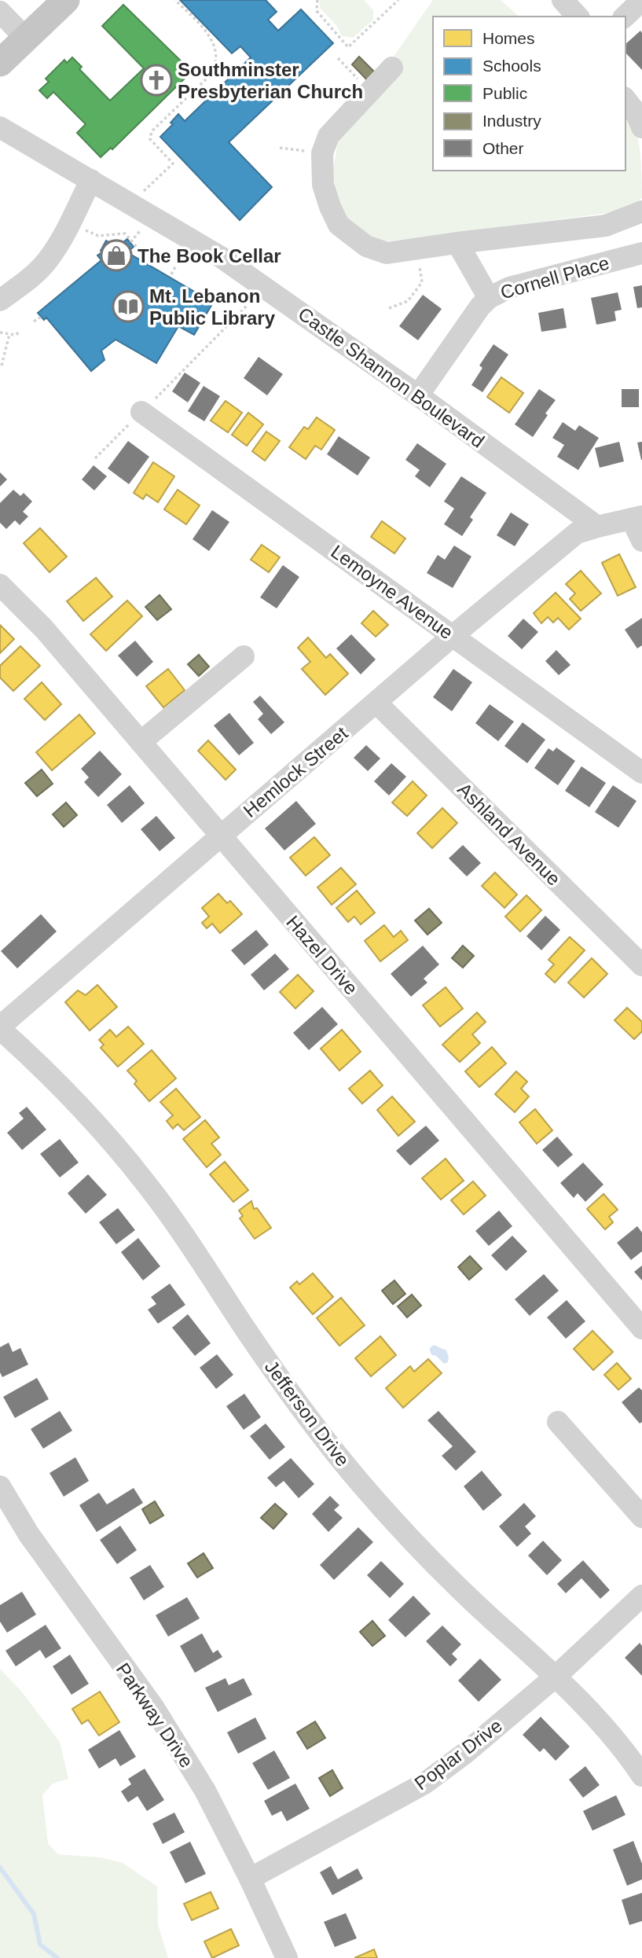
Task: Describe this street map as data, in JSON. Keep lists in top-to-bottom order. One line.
{"streets":{"street":["Cornell Place","Castle Shannon Boulevard","Lemoyne Avenue","Hemlock Street","Ashland Avenue","Hazel Drive","Jefferson Drive","Parkway Drive","Poplar Drive"]},"crossings":[["Cornell Place","Castle Shannon Boulevard"],["Castle Shannon Boulevard","Hemlock Street"],["Lemoyne Avenue","Hemlock Street"],["Hemlock Street","Ashland Avenue"],["Hemlock Street","Hazel Drive"],["Hemlock Street","Jefferson Drive"],["Jefferson Drive","Poplar Drive"],["Parkway Drive","Poplar Drive"]],"places":{"church":["Southminster Presbyterian Church"],"shop":["The Book Cellar"],"library":["Mt. Lebanon Public Library"]},"legend":["Homes","Schools","Public","Industry","Other"]}
